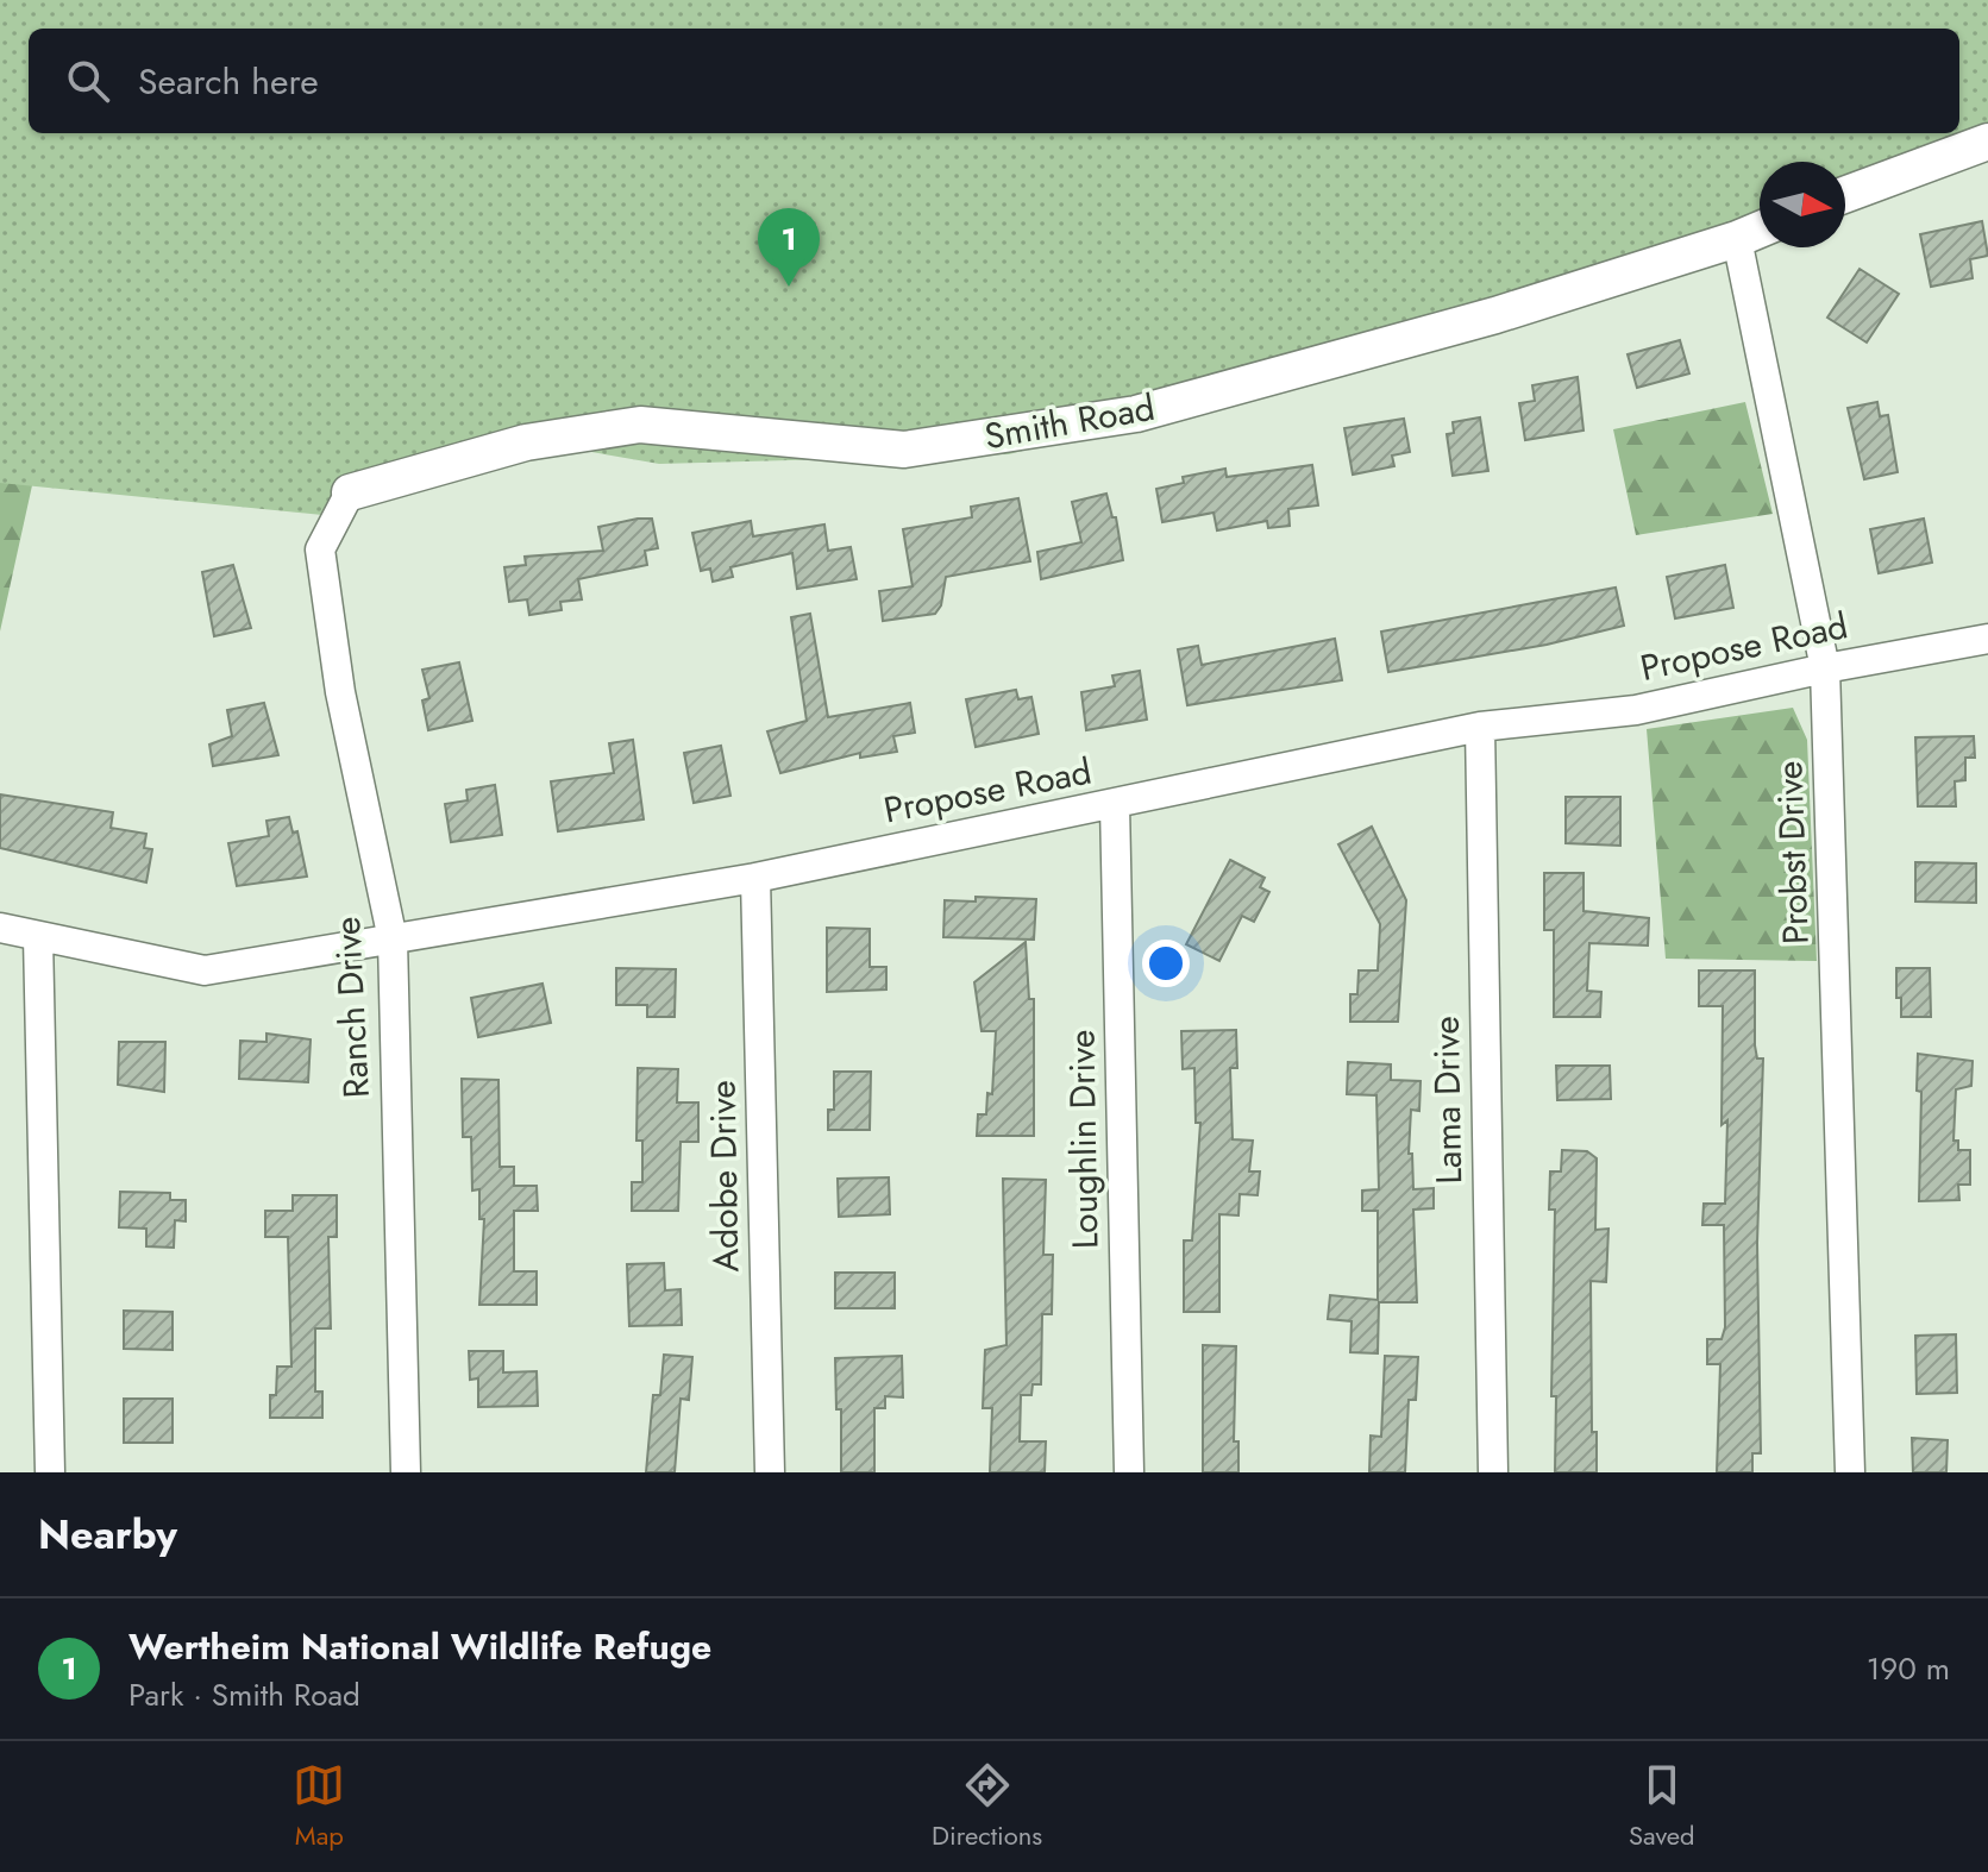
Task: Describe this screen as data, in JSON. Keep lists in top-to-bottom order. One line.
{"streets":{"street":["Smith Road","Propose Road","Probst Drive","Ranch Drive","Lama Drive","Loughlin Drive","Adobe Drive"]},"crossings":[["Smith Road","Probst Drive"],["Smith Road","Ranch Drive"],["Propose Road","Probst Drive"],["Propose Road","Ranch Drive"],["Propose Road","Lama Drive"],["Propose Road","Loughlin Drive"],["Propose Road","Adobe Drive"]],"north":"right","page":{"search":"Search here","pins":"1","heading":"Nearby","list":[{"mark":"1","name":"Wertheim National Wildlife Refuge","note":"Park · Smith Road","value":"190 m"}],"nav":["Map","Directions","Saved"]}}
